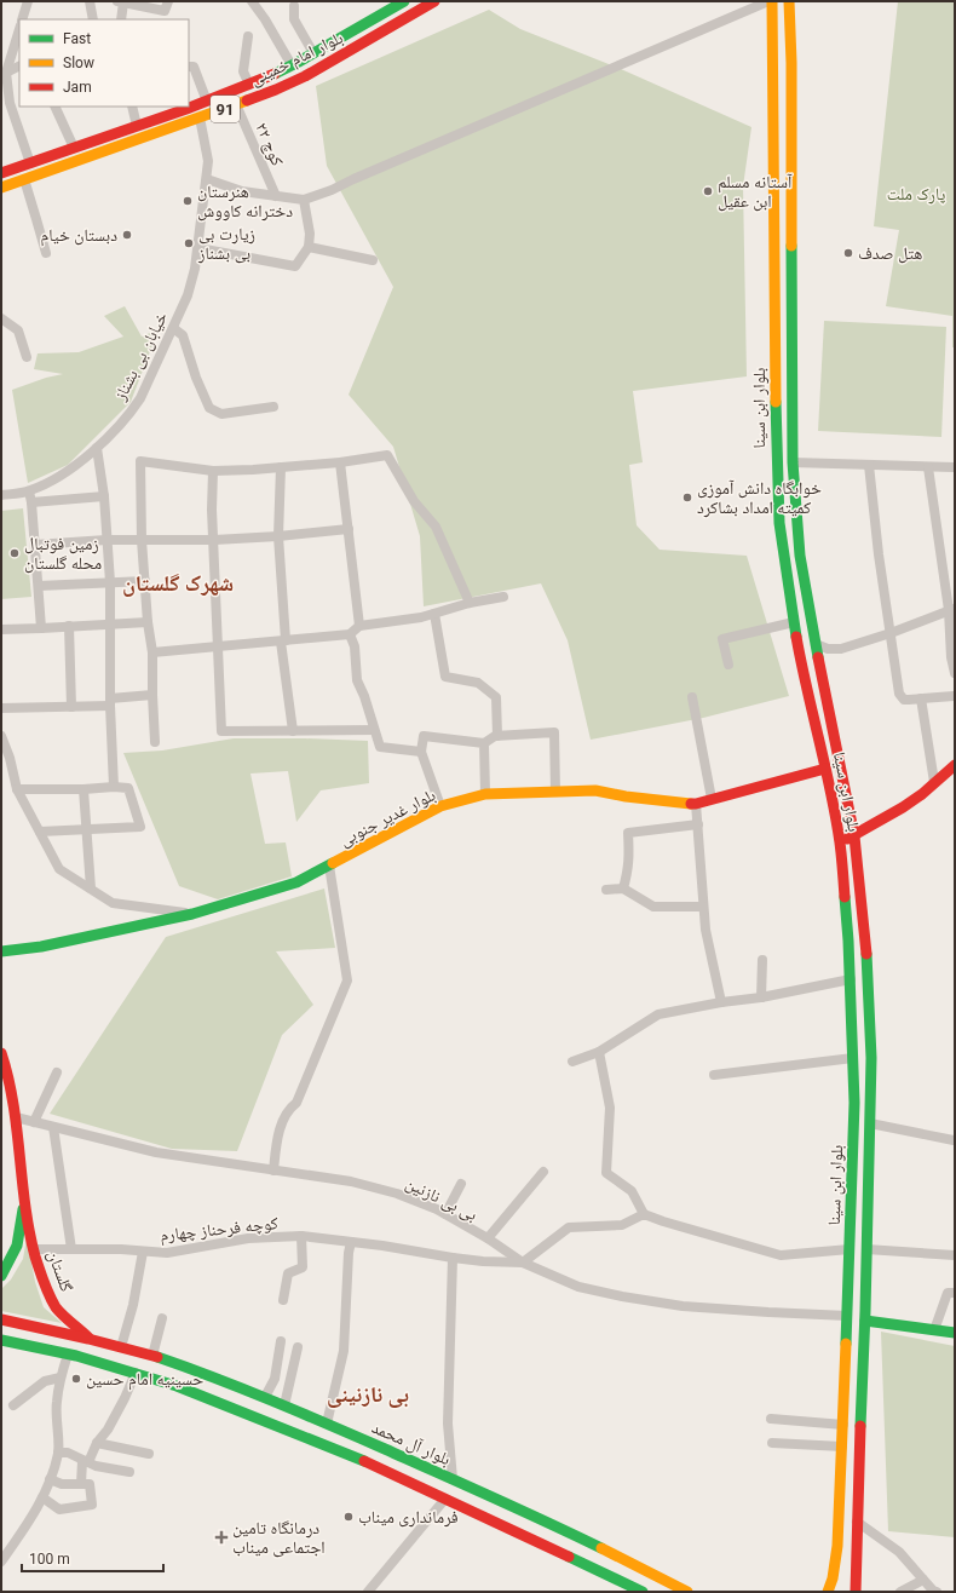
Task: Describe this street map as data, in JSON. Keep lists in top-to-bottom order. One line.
{"streets":{"main road":["بلوار امام خمینی","91","بلوار ابن سینا","بلوار غدیر جنوبی","گلستان","بلوار آل محمد"],"street":["کوچ ۲۲","خیابان بی بشناز","بی بی نازنین","کوچه فرحناز چهارم"]},"crossings":[["بلوار امام خمینی","کوچ ۲۲"],["بلوار امام خمینی","خیابان بی بشناز"],["بلوار ابن سینا","بلوار غدیر جنوبی"],["بلوار ابن سینا","بی بی نازنین"],["بی بی نازنین","کوچه فرحناز چهارم"],["بی بی نازنین","گلستان"],["کوچه فرحناز چهارم","گلستان"],["گلستان","بلوار آل محمد"]],"districts":["شهرک گلستان","بی نازنینی"],"parks":["پارک ملت"],"places":{"other":["آستانه مسلم ابن عقیل","هنرستان دخترانه کاووش","دبستان خیام","زیارت بی بی بشناز","هتل صدف","خوابگاه دانش آموزی کمیته امداد بشاکرد","زمین فوتبال محله گلستان","حسینیه امام حسین","فرمانداری میناب"],"health":["درمانگاه تامین اجتماعی میناب"]},"legend":["Fast","Slow","Jam"],"scale_bar":"100 m"}
